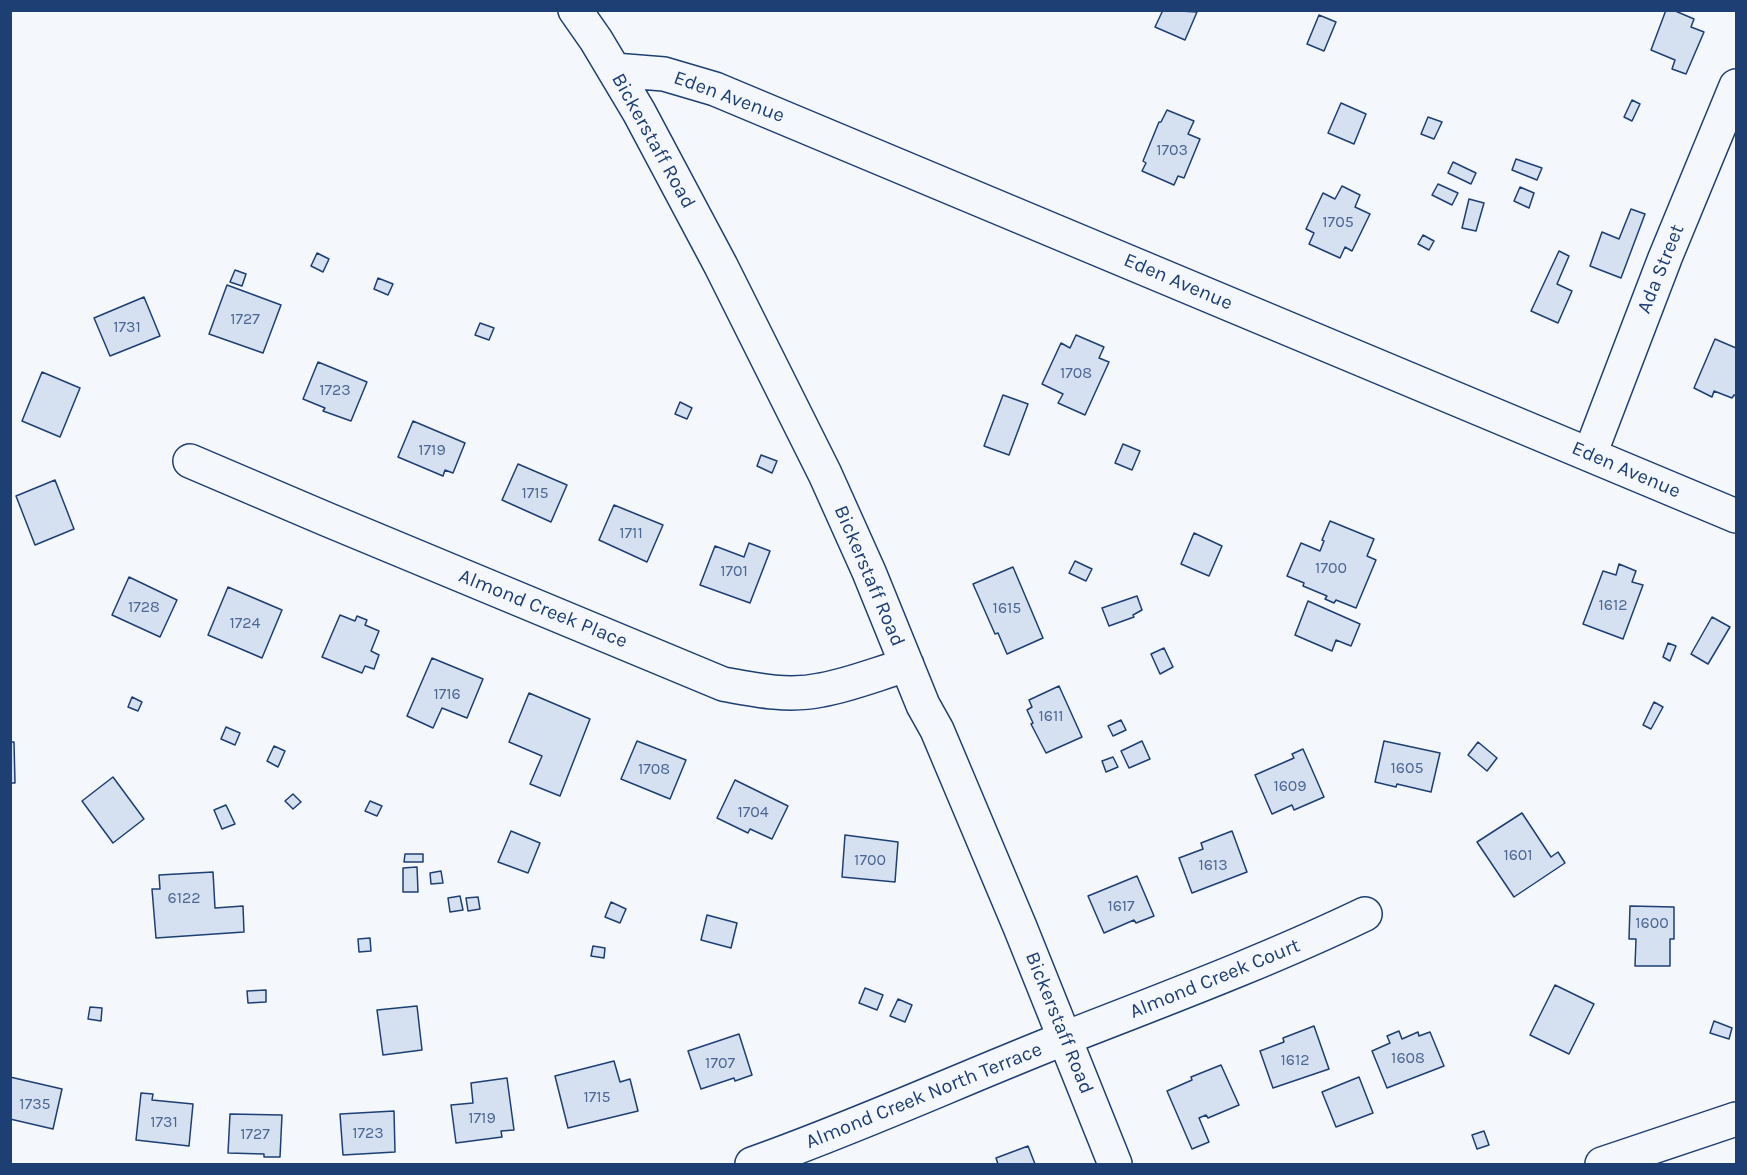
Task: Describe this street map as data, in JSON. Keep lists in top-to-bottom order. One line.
{"streets":{"street":["Eden Avenue","Bickerstaff Road","Ada Street","Almond Creek Place","Almond Creek Court","Almond Creek North Terrace"]},"crossings":[["Eden Avenue","Bickerstaff Road"],["Eden Avenue","Ada Street"],["Bickerstaff Road","Almond Creek Place"],["Bickerstaff Road","Almond Creek Court"],["Bickerstaff Road","Almond Creek North Terrace"],["Almond Creek Court","Almond Creek North Terrace"]],"house_numbers":["1703","1705","1727","1731","1708","1723","1719","1715","1711","1700","1701","1612","1728","1615","1724","1716","1611","1605","1708","1609","1704","1601","1700","1613","6122","1617","1600","1608","1612","1707","1715","1735","1719","1731","1723","1727"]}
